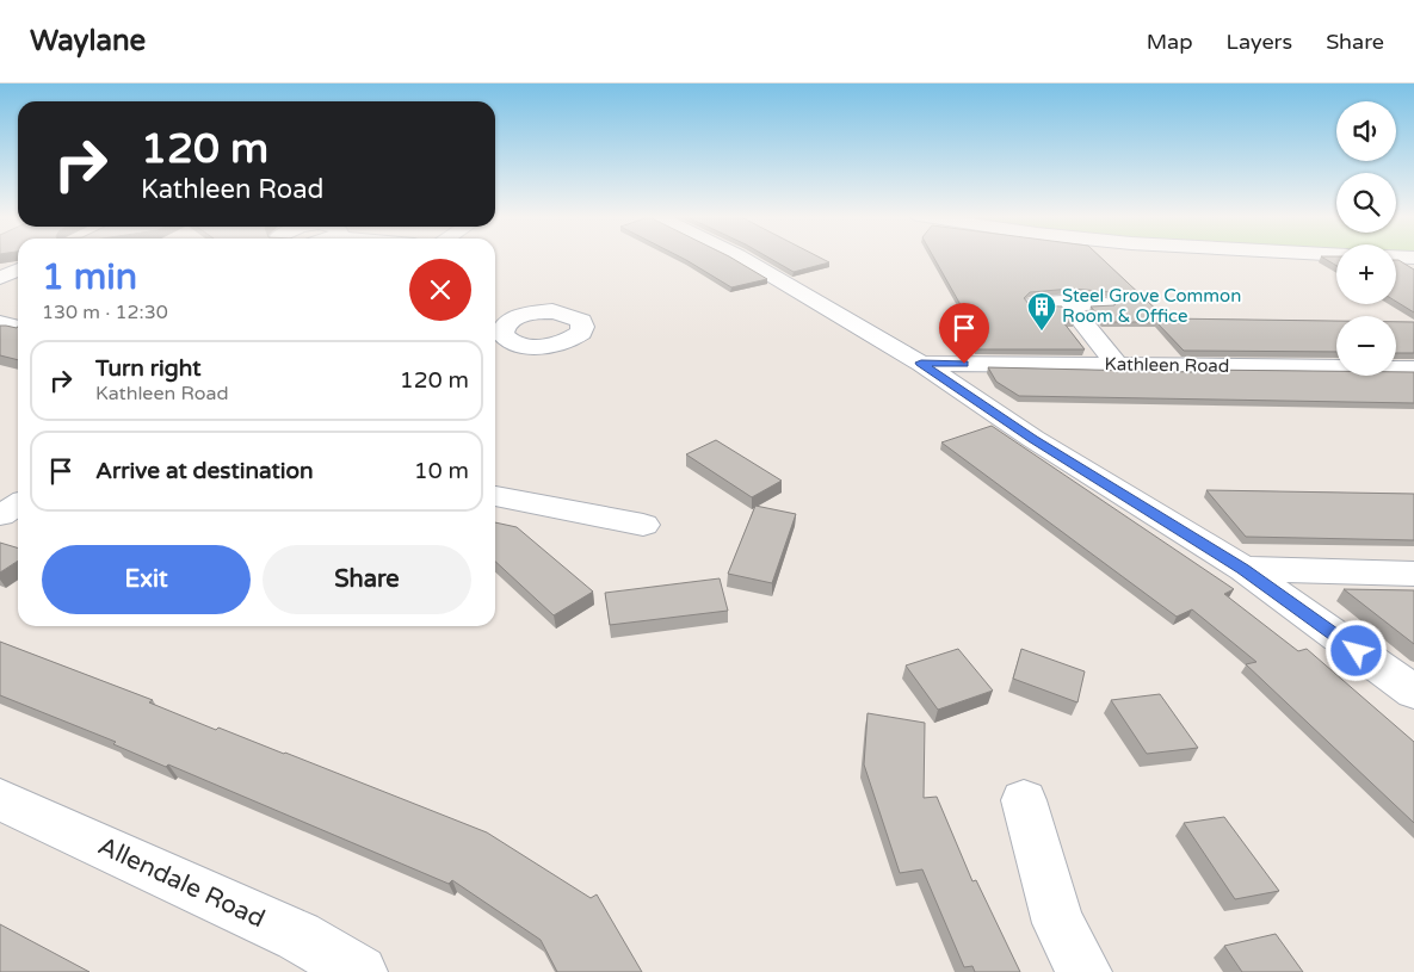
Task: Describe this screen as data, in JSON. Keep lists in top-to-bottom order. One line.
{"streets":{"street":["Kathleen Road","Allendale Road"]},"places":{"building":["Steel Grove Common Room & Office"]},"page":{"header":"Waylane","nav":["Map","Layers","Share"],"map_buttons":["+","−"],"turn":["120 m","Kathleen Road"],"heading":["1 min","130 m · 12:30"],"list":[{"name":"Turn right","note":"Kathleen Road","value":"120 m"},{"name":"Arrive at destination","value":"10 m"}],"buttons":["Exit","Share"]}}
